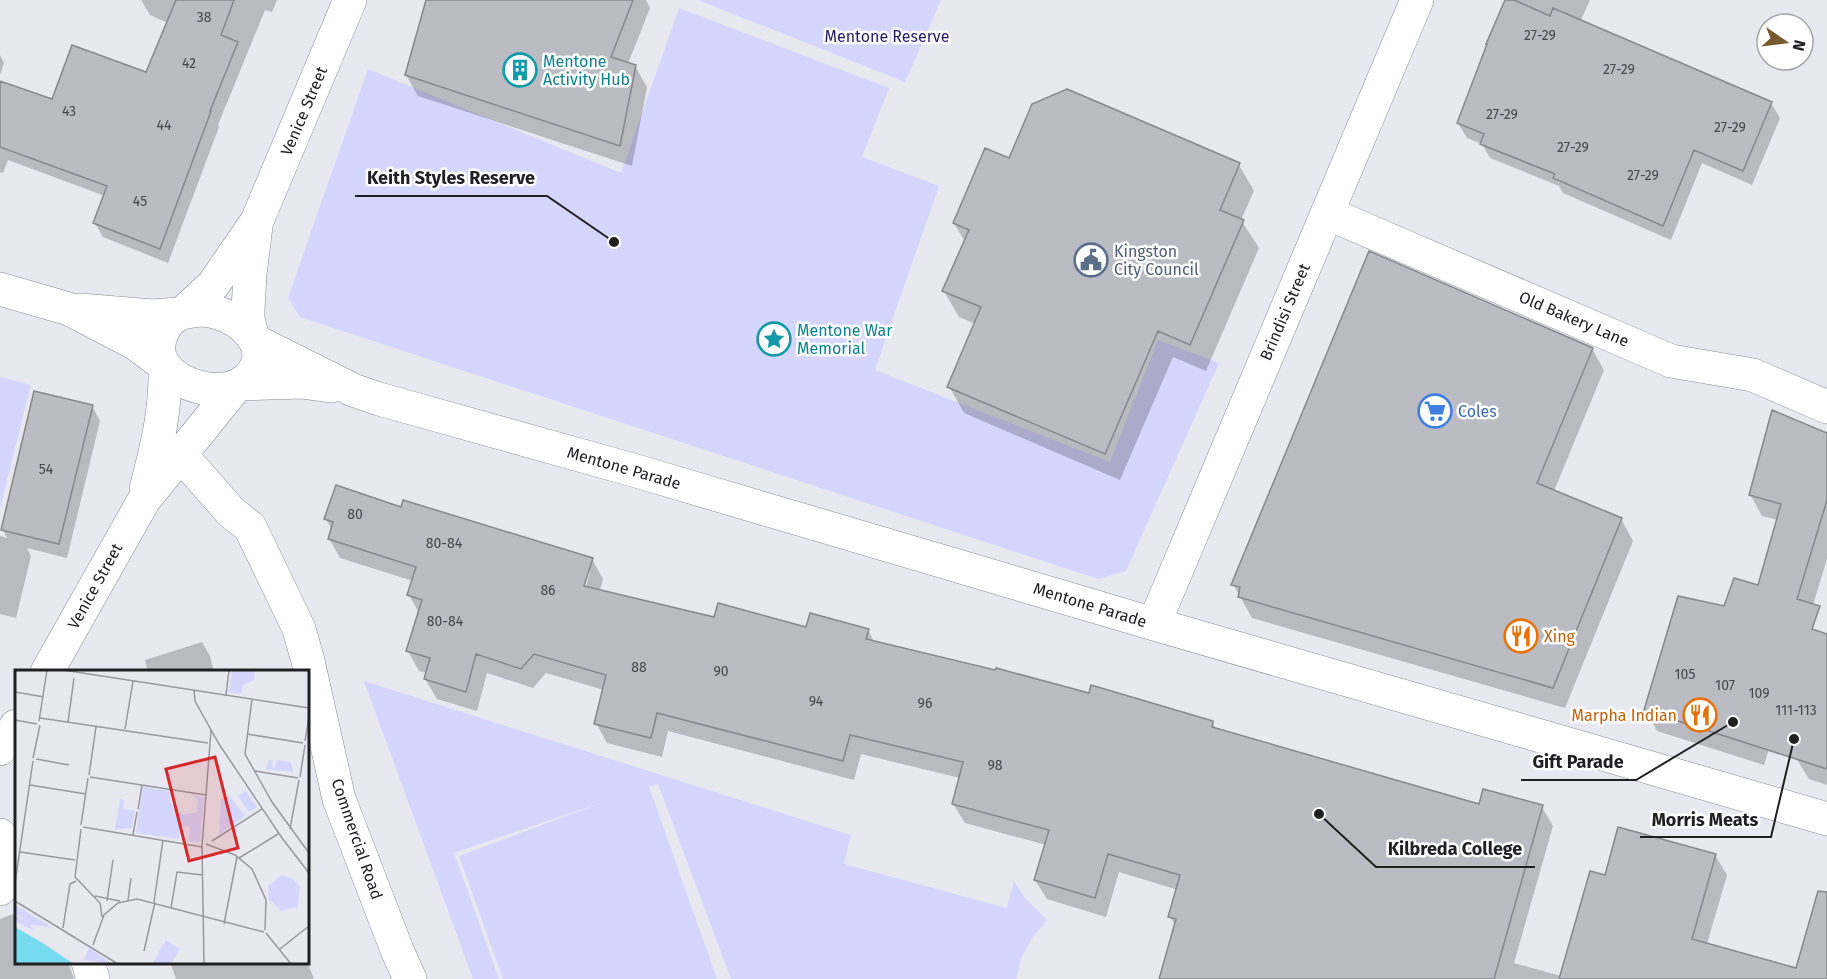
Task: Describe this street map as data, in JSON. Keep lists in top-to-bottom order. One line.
{"streets":{"street":["Venice Street","Brindisi Street","Old Bakery Lane","Mentone Parade","Commercial Road"]},"crossings":[["Venice Street","Mentone Parade"],["Venice Street","Commercial Road"],["Brindisi Street","Old Bakery Lane"],["Brindisi Street","Mentone Parade"]],"parks":["Mentone Reserve"],"places":{"building":["Mentone Activity Hub"],"other":["Keith Styles Reserve","Gift Parade","Morris Meats","Kilbreda College"],"public building":["Kingston City Council"],"place":["Mentone War Memorial"],"supermarket":["Coles"],"restaurant":["Xing","Marpha Indian"]},"house_numbers":["38","27-29","42","27-29","43","27-29","44","27-29","27-29","27-29","45","54","80","80-84","86","80-84","88","90","105","107","109","94","96","111-113","98"],"north":"right"}
